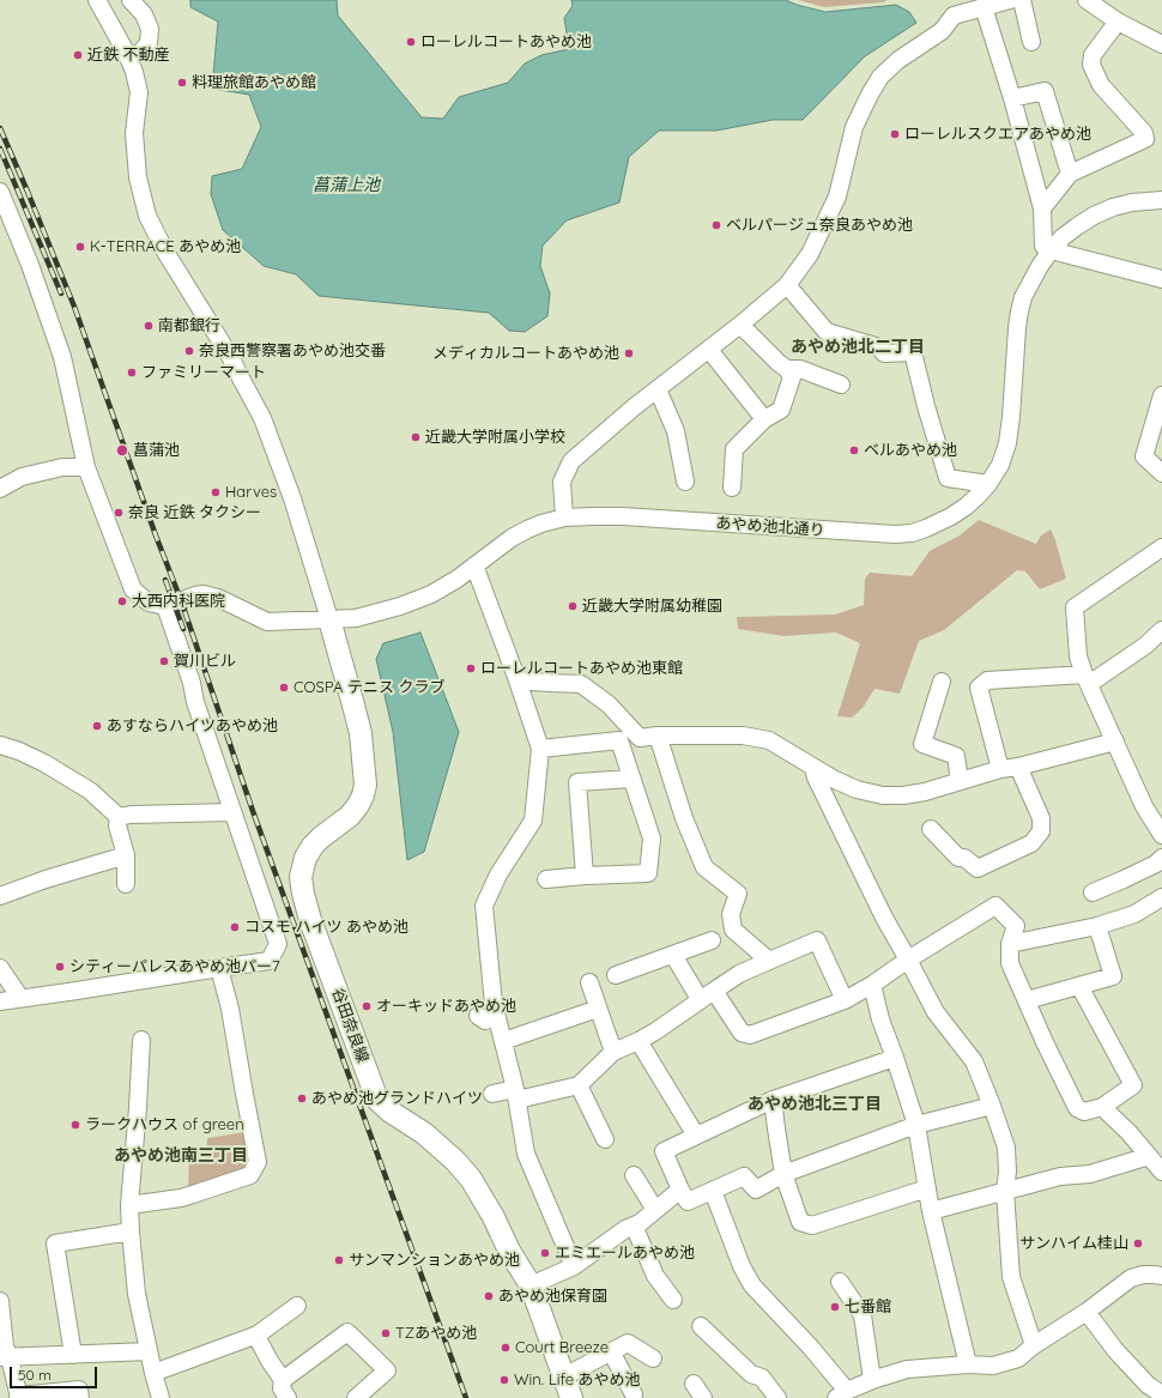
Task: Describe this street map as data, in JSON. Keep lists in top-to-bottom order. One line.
{"streets":{"main road":["谷田奈良線"],"street":["あやめ池北通り"]},"crossings":[["あやめ池北通り","谷田奈良線"]],"districts":["あやめ池北二丁目","あやめ池北三丁目","あやめ池南三丁目"],"water":["菖蒲上池"],"places":["ローレルコートあやめ池","近鉄 不動産","料理旅館あやめ館","ローレルスクエアあやめ池","ベルパージュ奈良あやめ池","K-TERRACE あやめ池","南都銀行","奈良西警察署あやめ池交番","メディカルコートあやめ池","ファミリーマート","近畿大学附属小学校","菖蒲池","ベルあやめ池","Harves","奈良 近鉄 タクシー","大西内科医院","近畿大学附属幼稚園","賀川ビル","ローレルコートあやめ池東館","COSPA テニス クラブ","あすならハイツあやめ池","コスモ ハイツ あやめ池","シティーパレスあやめ池パー7","オーキッドあやめ池","あやめ池グランドハイツ","ラークハウス of green","サンハイム桂山","エミエールあやめ池","サンマンションあやめ池","あやめ池保育園","七番館","TZあやめ池","Court Breeze","Win. Life あやめ池"],"scale_bar":"50 m"}
